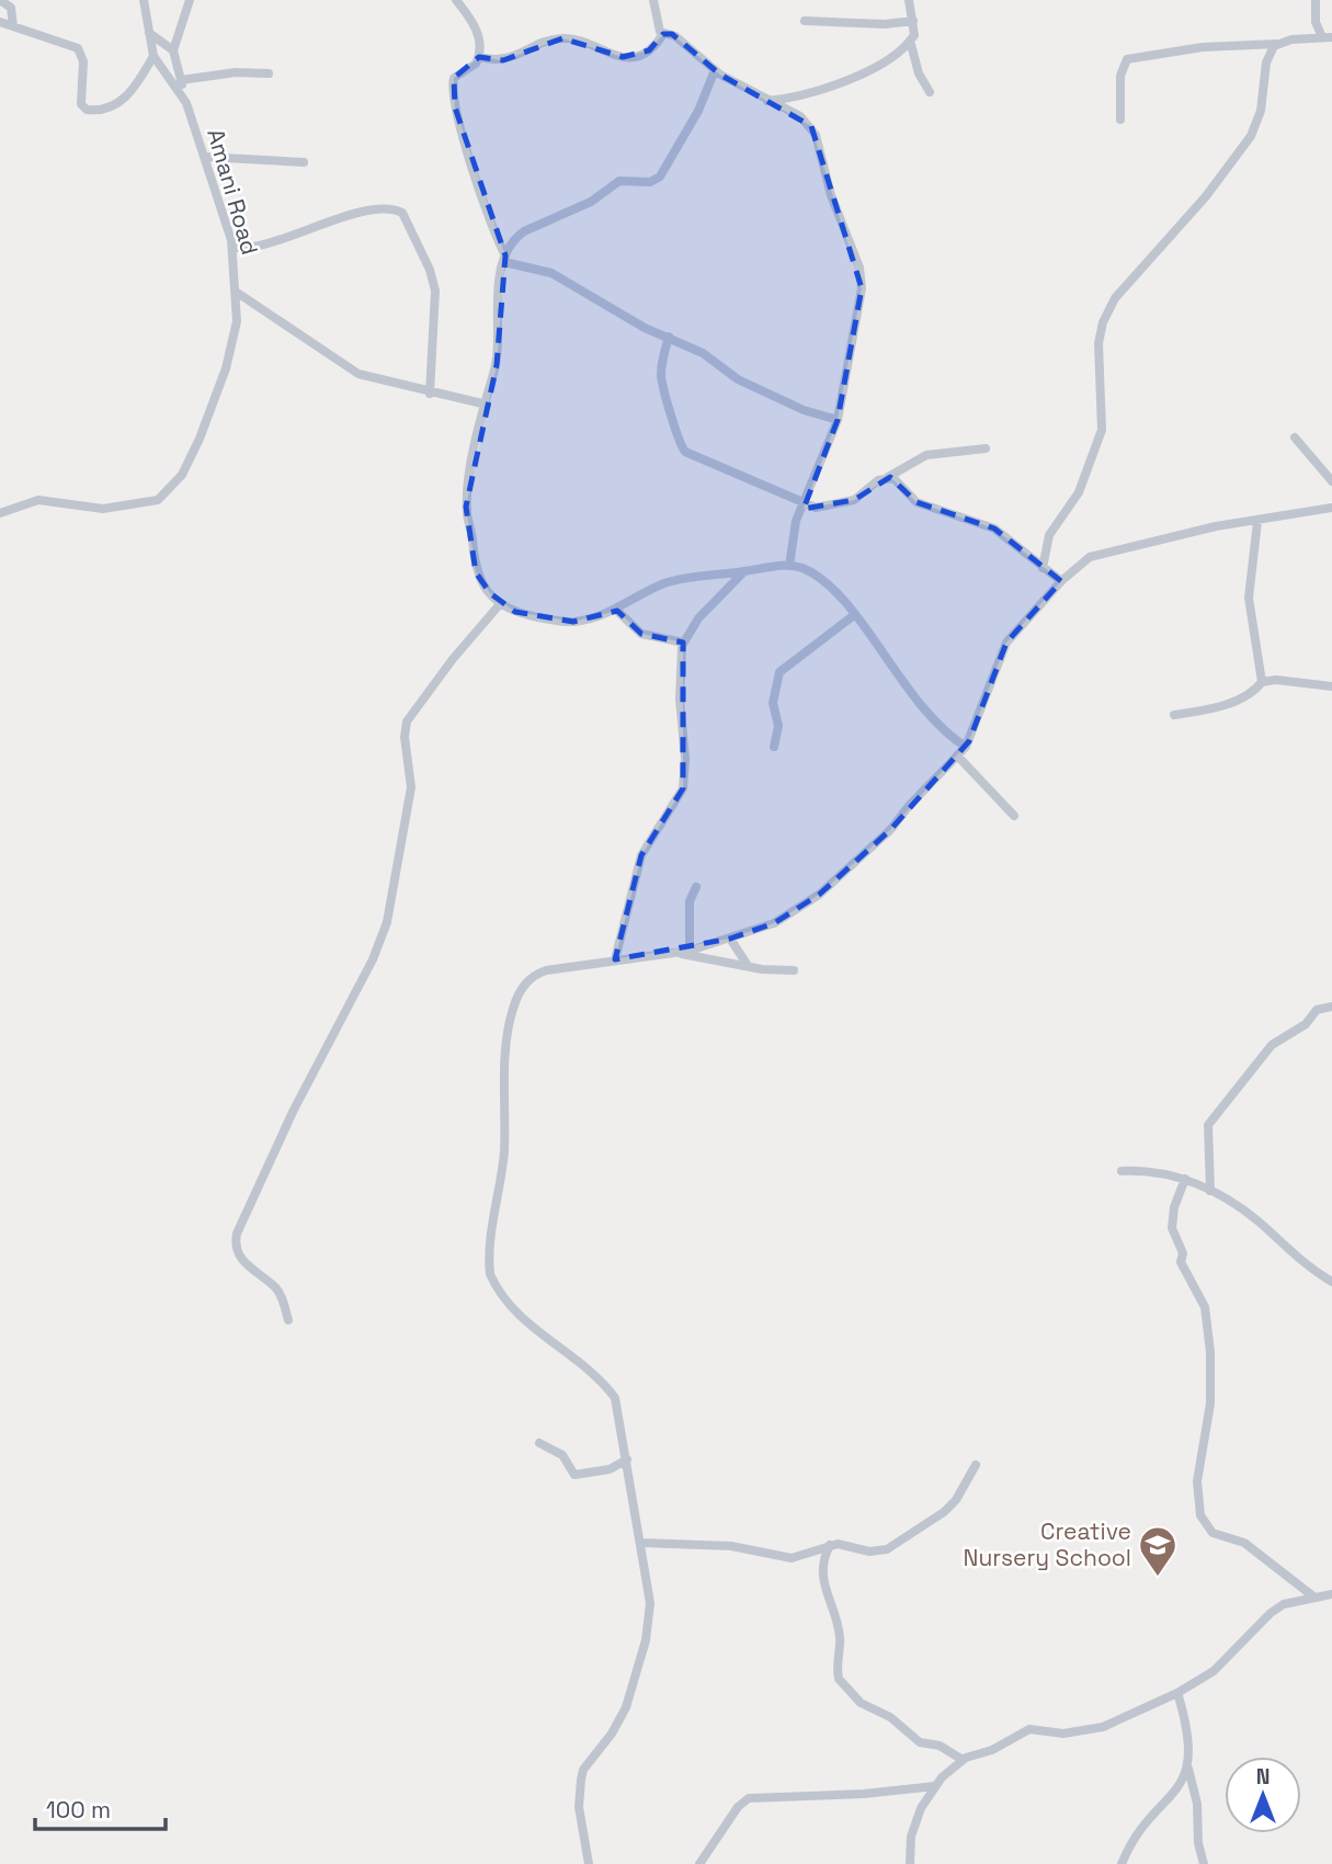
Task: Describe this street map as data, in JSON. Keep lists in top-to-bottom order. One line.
{"streets":{"street":["Amani Road"]},"places":{"school or university":["Creative Nursery School"]},"scale_bar":"100 m","north":"top"}
